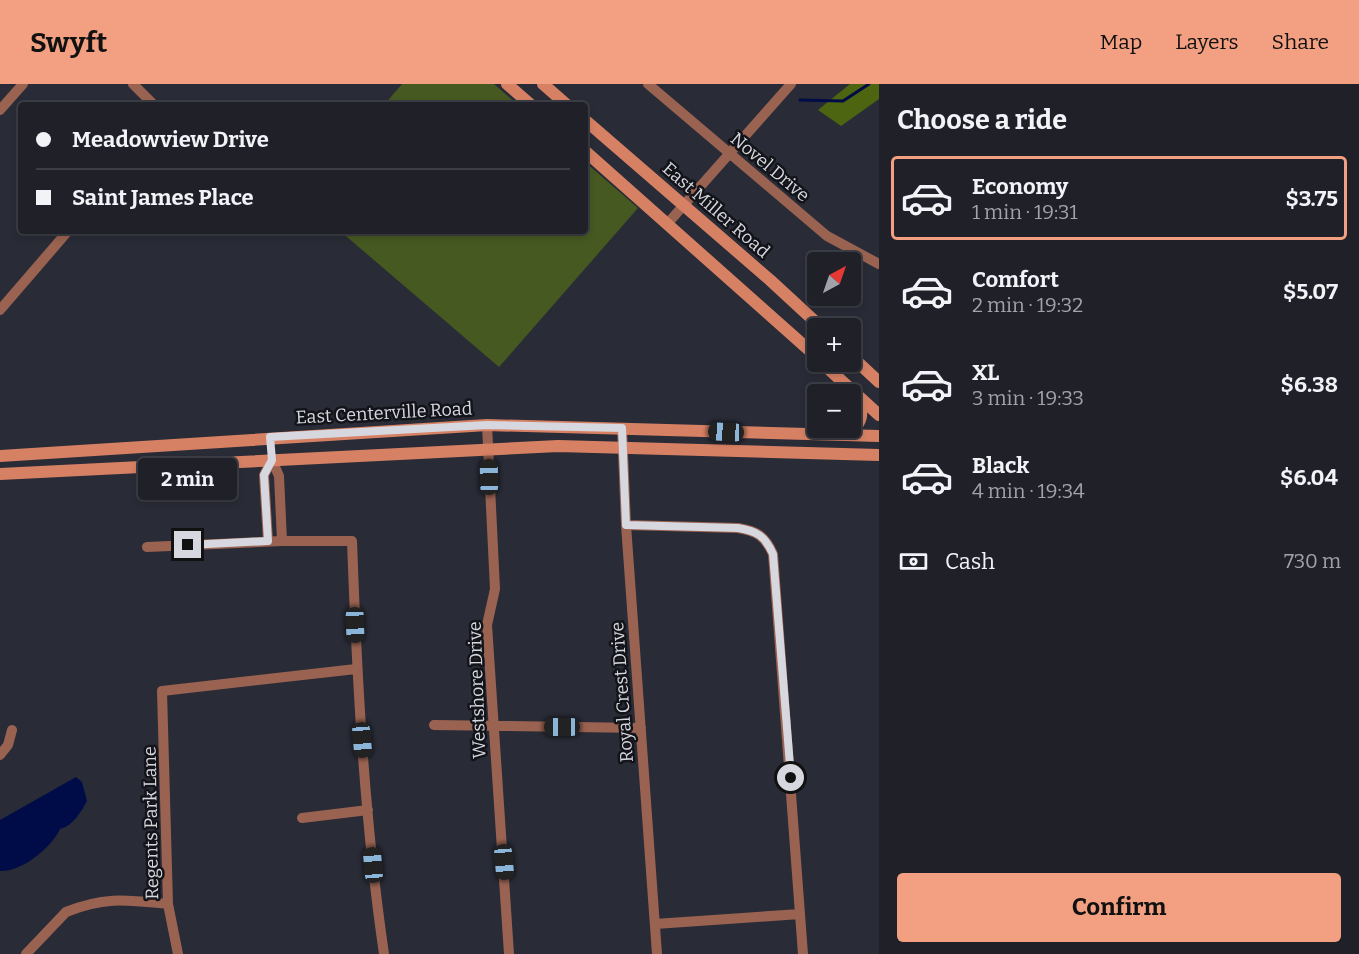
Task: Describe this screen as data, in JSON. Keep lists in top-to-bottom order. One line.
{"streets":{"main road":["East Miller Road","East Centerville Road"],"street":["Novel Drive","Westshore Drive","Royal Crest Drive","Regents Park Lane"]},"crossings":[["East Centerville Road","Westshore Drive"],["East Centerville Road","Royal Crest Drive"]],"north":"top right","page":{"header":"Swyft","nav":["Map","Layers","Share"],"heading":"Choose a ride","banner":["Meadowview Drive","Saint James Place"],"list":[{"name":"Economy","note":"1 min · 19:31","value":"$3.75"},{"name":"Comfort","note":"2 min · 19:32","value":"$5.07"},{"name":"XL","note":"3 min · 19:33","value":"$6.38"},{"name":"Black","note":"4 min · 19:34","value":"$6.04"}],"map_buttons":["+","−"],"bubble":"2 min","pay":["Cash","730 m"],"buttons":"Confirm"}}
